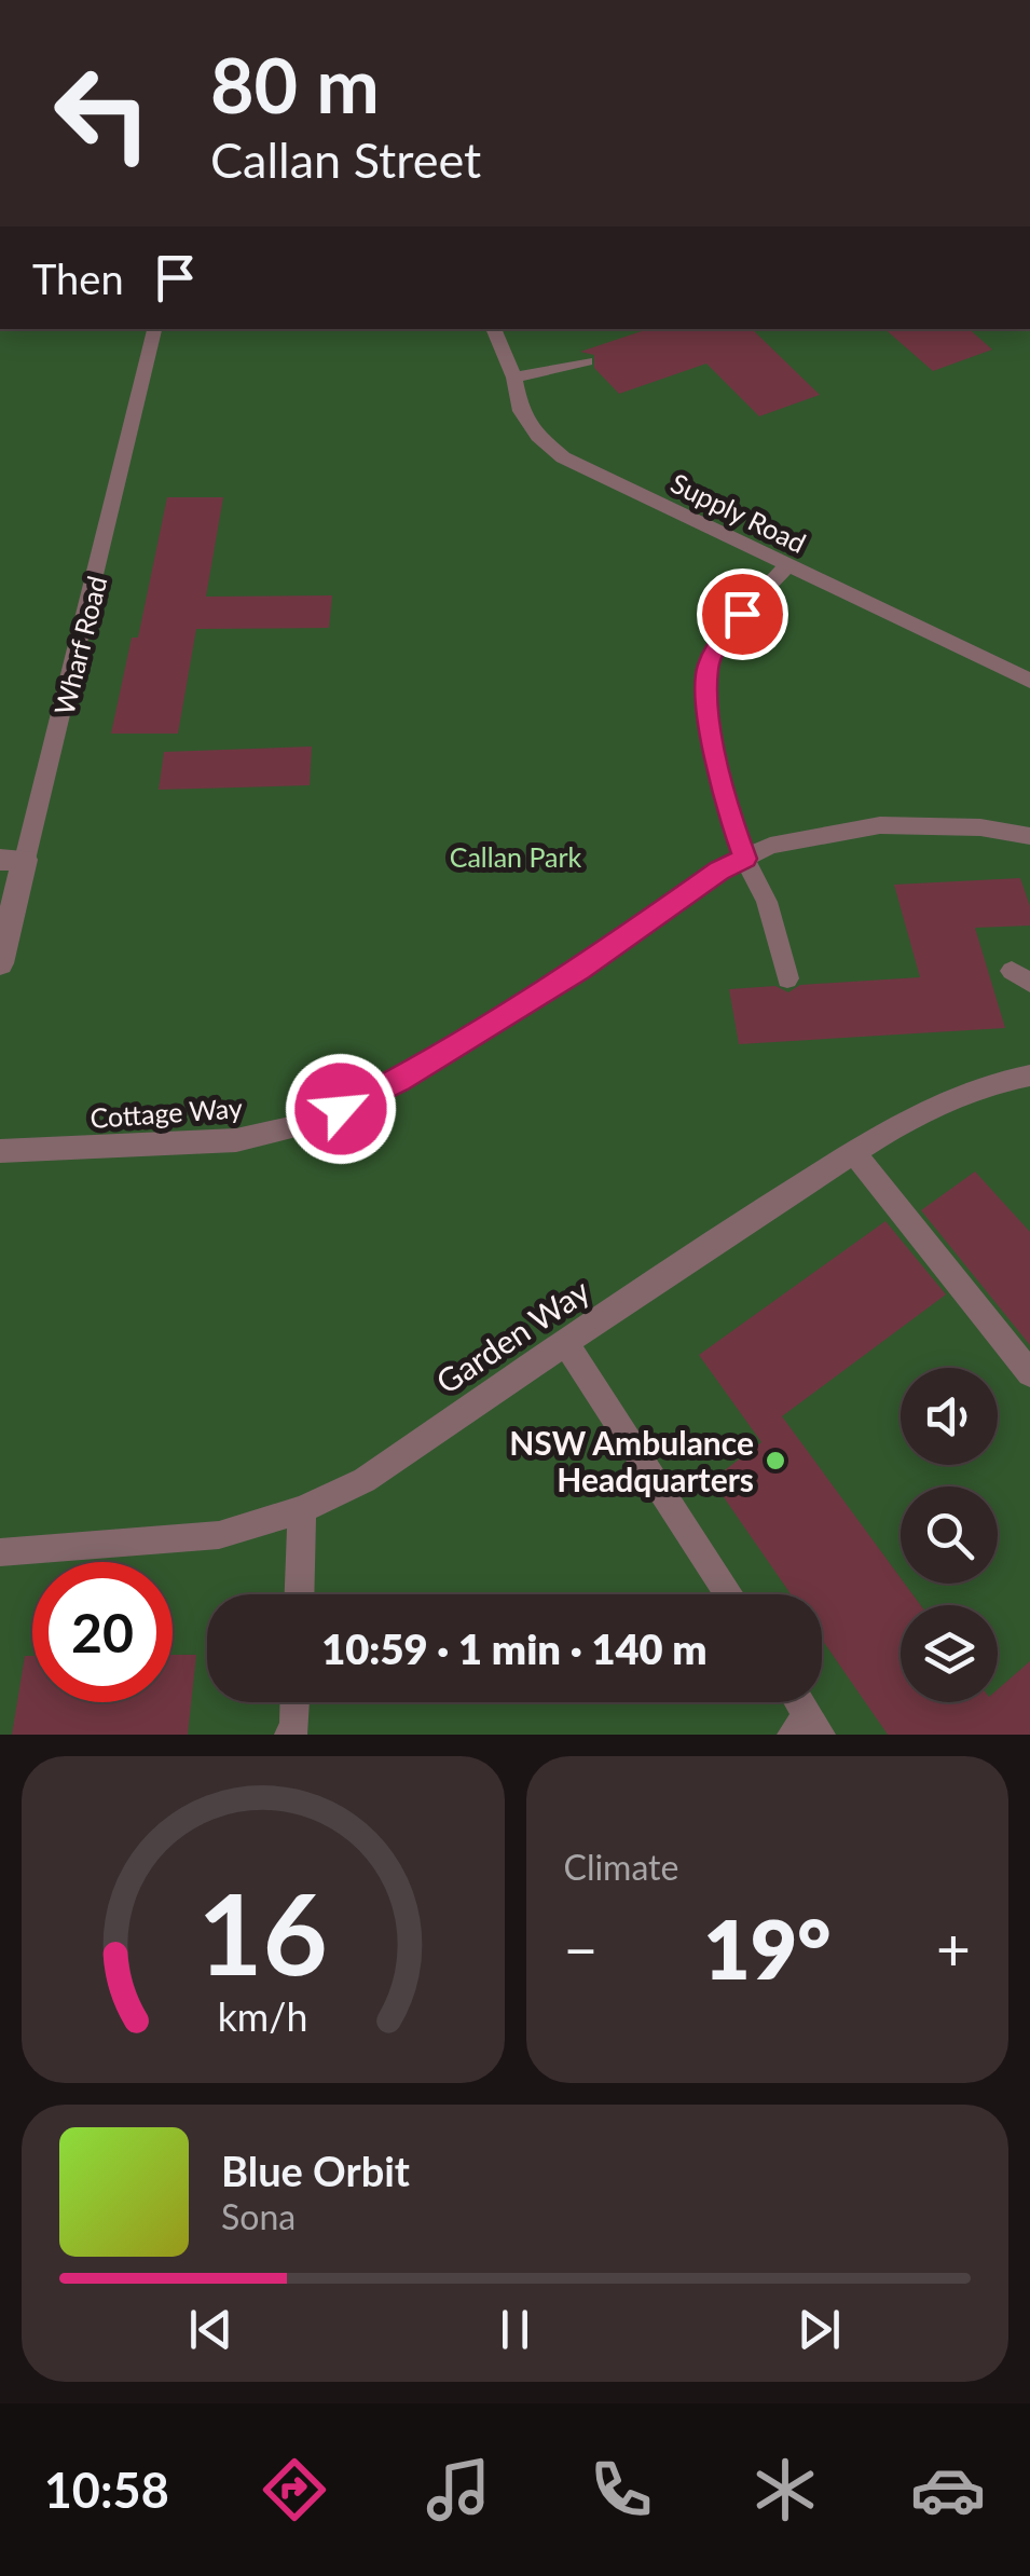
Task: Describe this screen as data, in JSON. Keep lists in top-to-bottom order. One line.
{"streets":{"street":["Wharf Road"],"lane":["Supply Road","Cottage Way","Garden Way"]},"parks":["Callan Park"],"places":["NSW Ambulance Headquarters"],"page":{"turn":["80 m","Callan Street"],"then":"Then","limit":"20","trip":"10:59 · 1 min · 140 m","tile":"Climate","heat":["−","19°","+"],"song":["Blue Orbit","Sona"],"tabs":"10:58","gauge":["16","km/h"]}}
